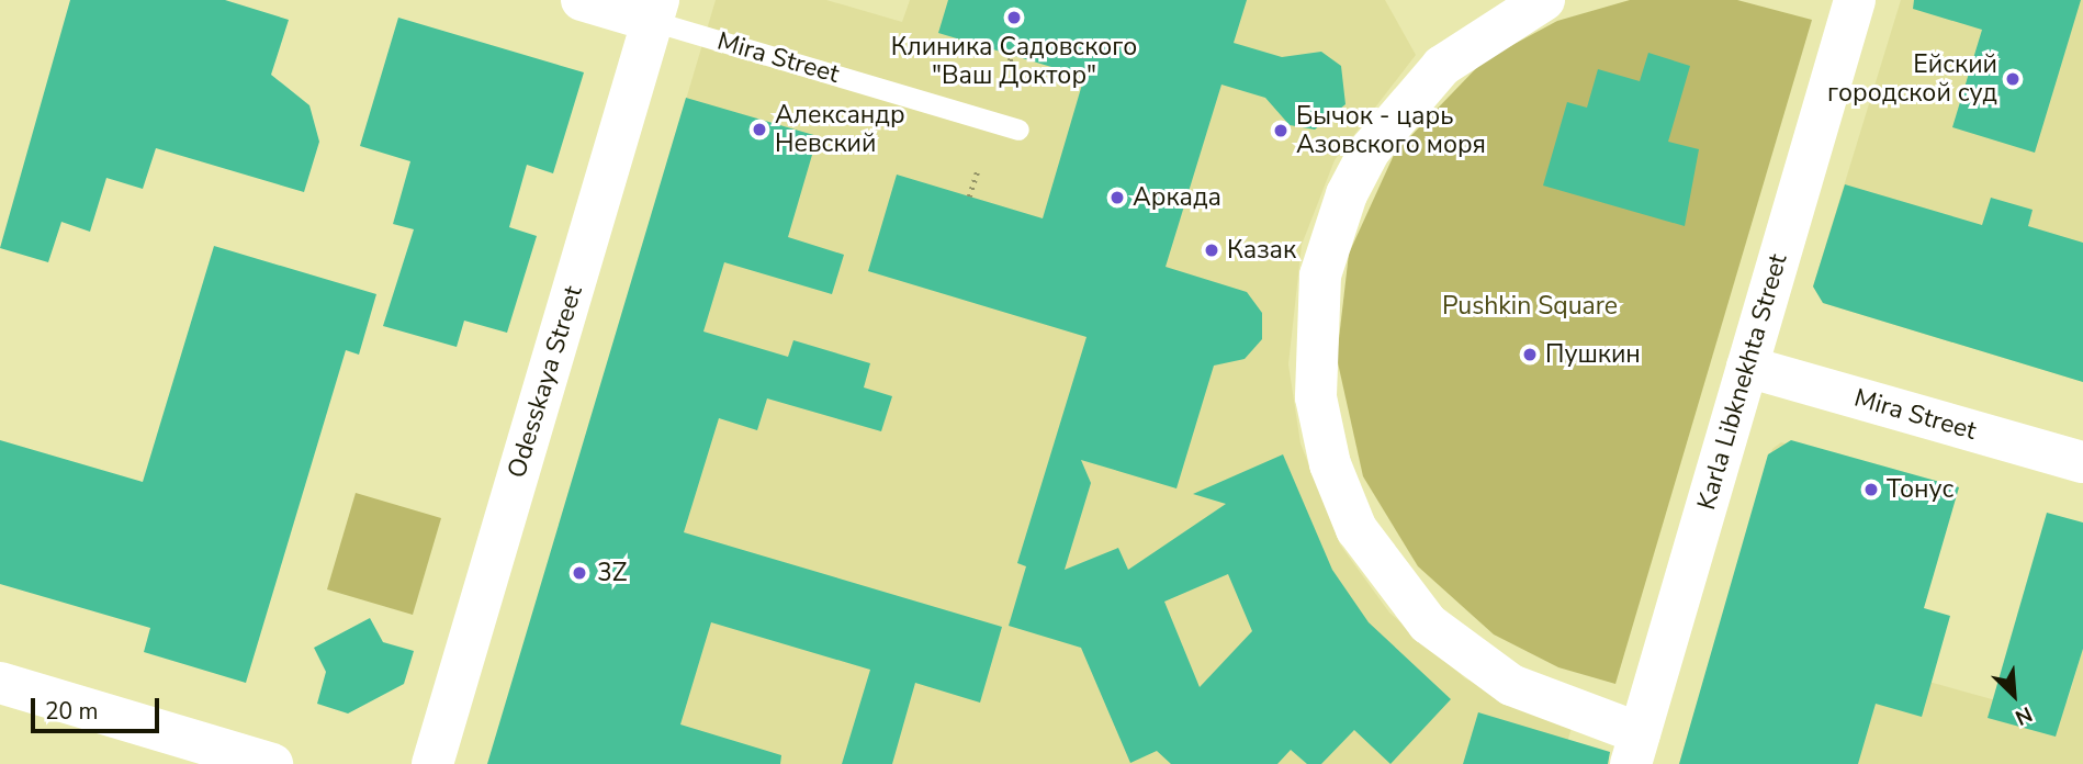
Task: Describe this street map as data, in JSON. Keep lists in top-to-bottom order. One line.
{"streets":{"street":["Mira Street","Odesskaya Street","Karla Libknekhta Street"]},"crossings":[["Mira Street","Odesskaya Street"],["Mira Street","Karla Libknekhta Street"]],"parks":["Pushkin Square"],"places":["Клиника Садовского \"Ваш Доктор\"","Ейский городской суд","Александр Невский","Бычок - царь Азовского моря","Аркада","Казак","Пушкин","Тонус","3Z"],"scale_bar":"20 m","north":"bottom right"}
